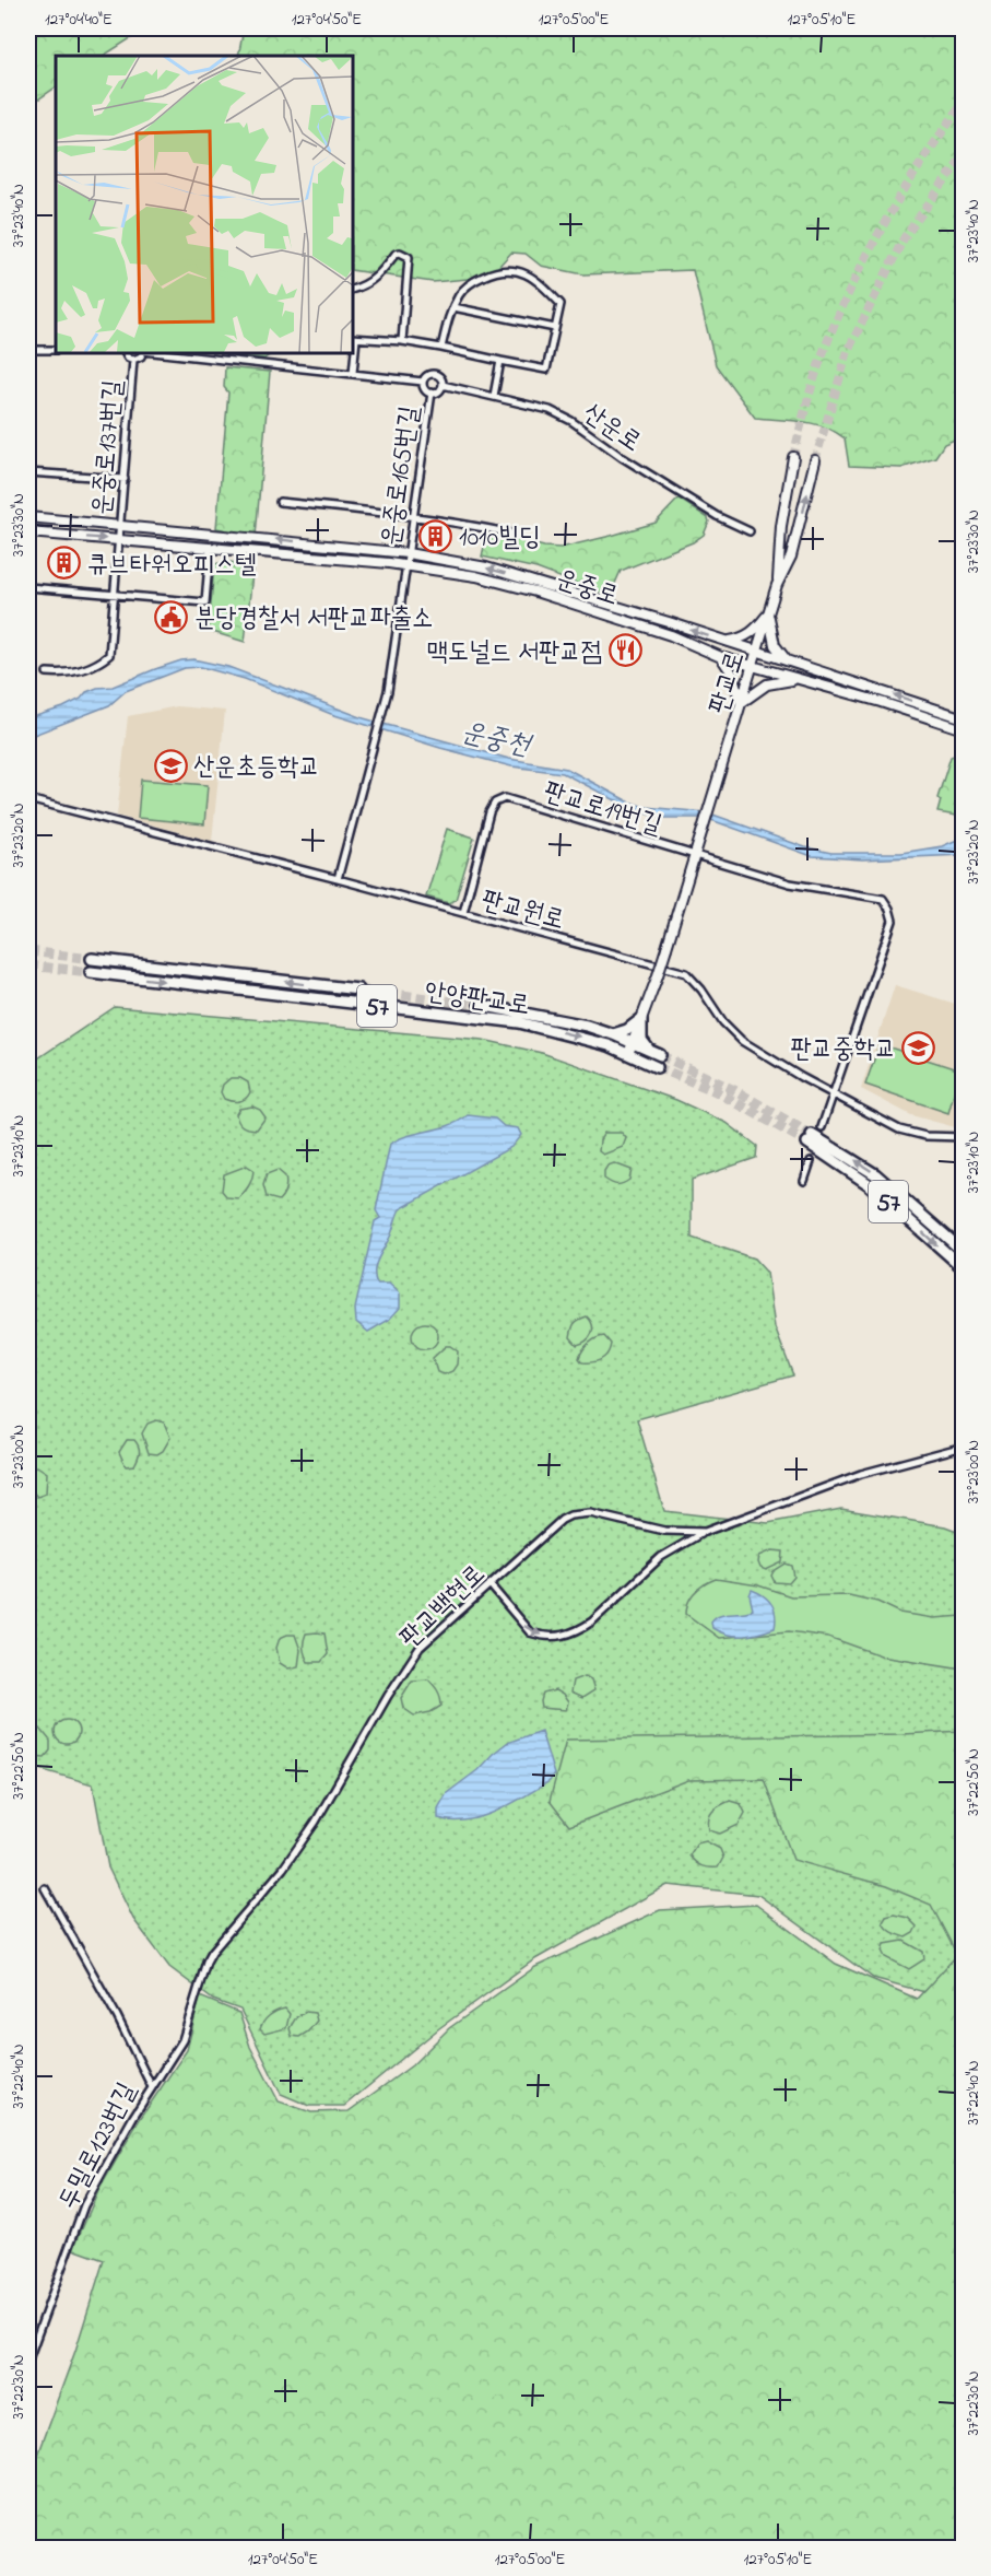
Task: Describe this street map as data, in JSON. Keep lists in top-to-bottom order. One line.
{"streets":{"main road":["운중로","판교로","안양판교로","57"],"street":["산운로","운중로137번길","운중로165번길","판교로19번길","판교원로","판교백현로","두밀로123번길"]},"crossings":[["산운로","운중로165번길"],["운중로137번길","운중로"],["운중로165번길","운중로"],["운중로165번길","판교원로"],["운중로","판교로"],["판교로","판교로19번길"],["판교로19번길","판교원로"],["판교백현로","두밀로123번길"]],"water":["운중천"],"places":{"building":["1010빌딩","큐브타워오피스텔"],"public building":["분당경찰서 서판교파출소"],"restaurant":["맥도널드 서판교점"],"school or university":["산운초등학교","판교중학교"]},"coordinates":["127°04'40\"E","127°04'50\"E","127°05'00\"E","127°05'10\"E","37°23'40\"N","37°23'30\"N","37°23'20\"N","37°23'10\"N","37°23'00\"N","37°22'50\"N","37°22'40\"N","37°22'30\"N"]}
